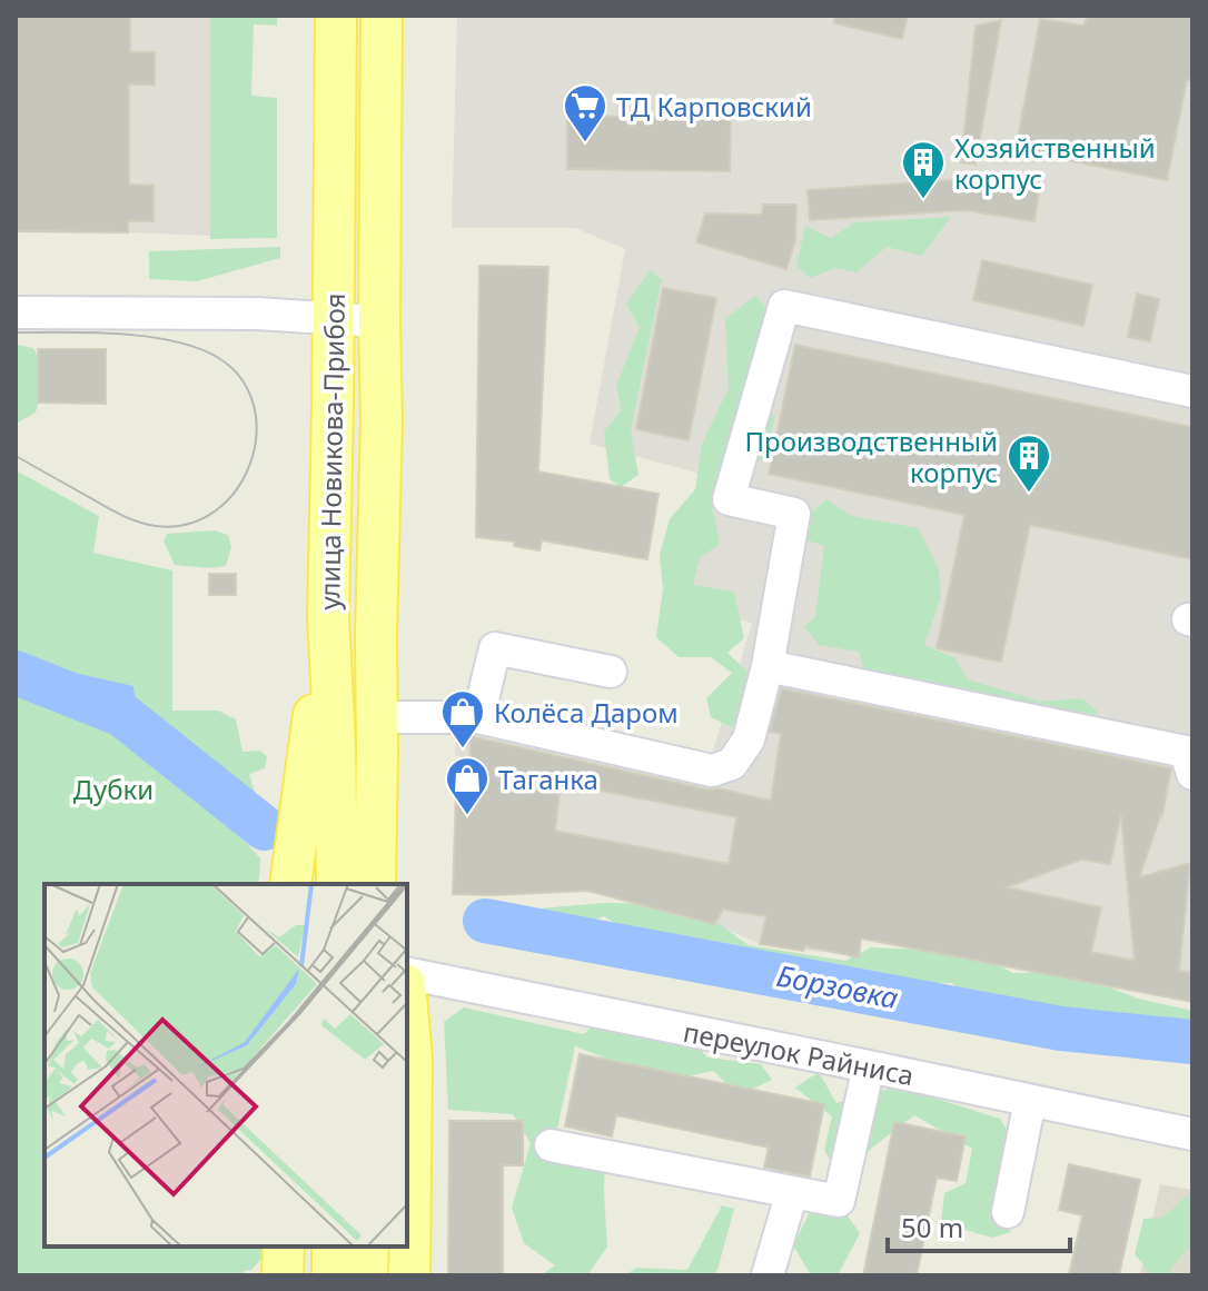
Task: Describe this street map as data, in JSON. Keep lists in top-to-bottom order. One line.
{"streets":{"main road":["улица Новикова-Прибоя"],"street":["переулок Райниса"]},"water":["Борзовка"],"parks":["Дубки"],"places":{"supermarket":["ТД Карповский"],"building":["Хозяйственный корпус","Производственный корпус"],"shop":["Колёса Даром","Таганка"]},"scale_bar":"50 m"}
